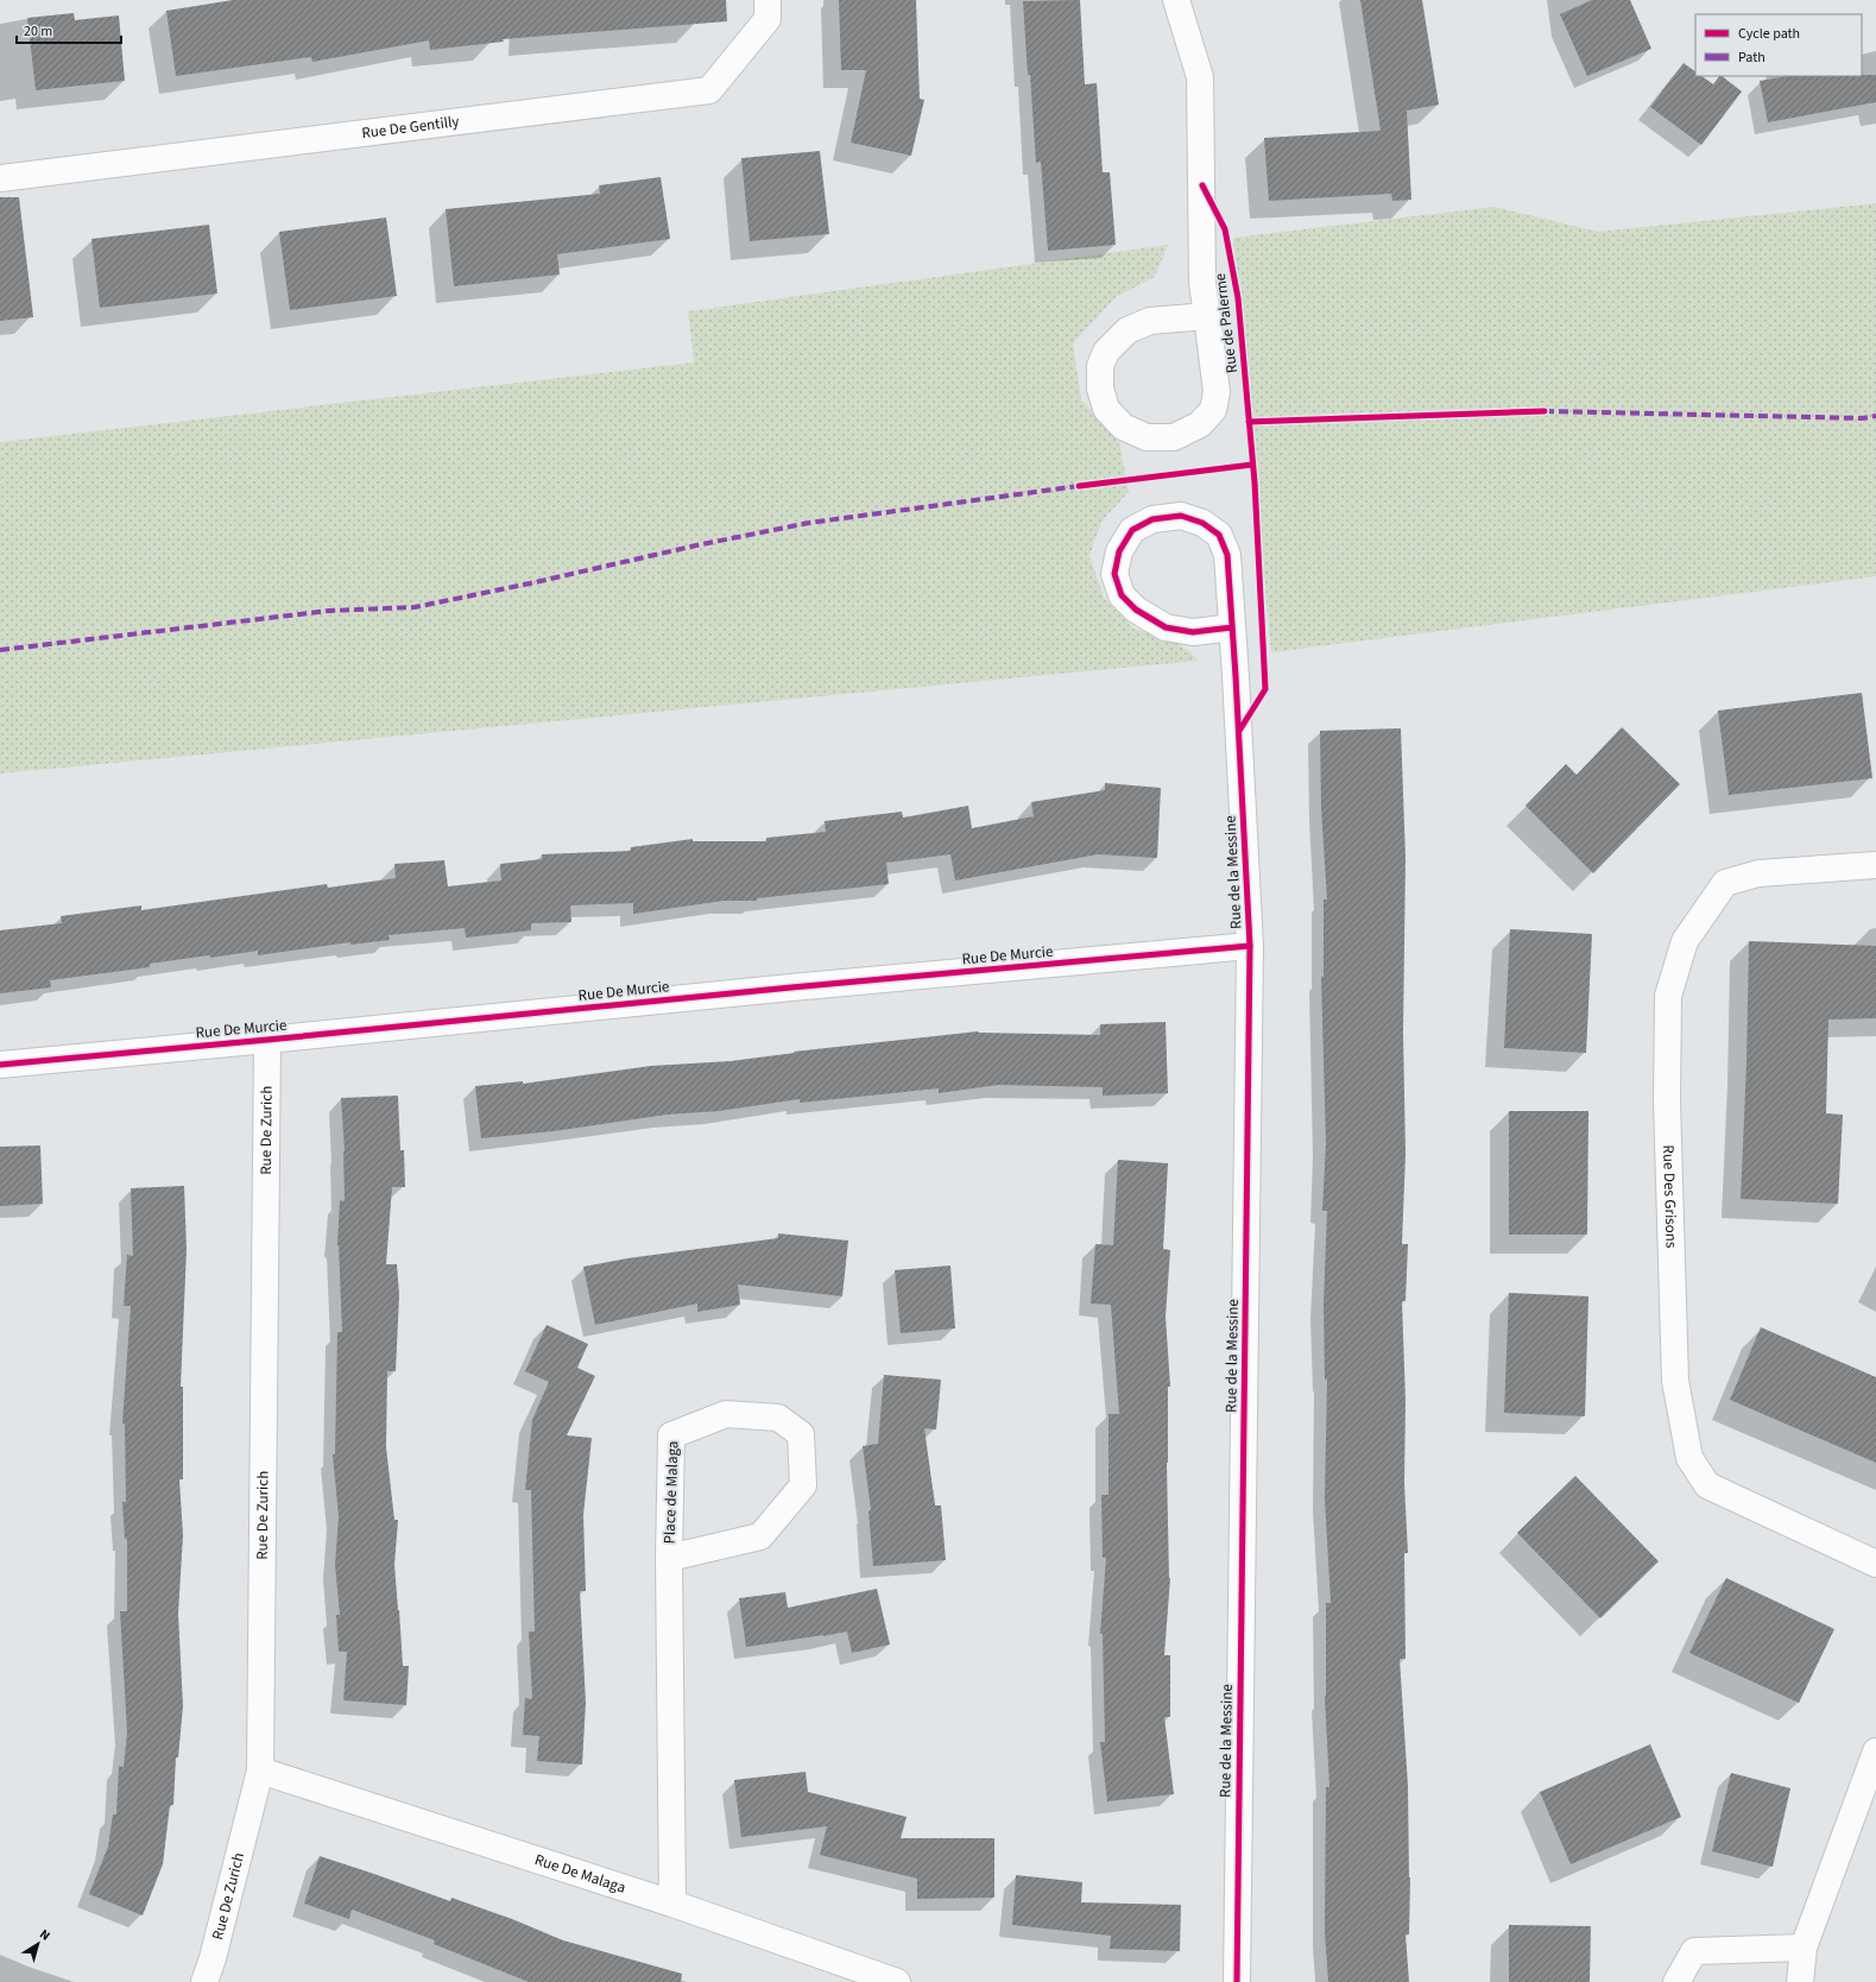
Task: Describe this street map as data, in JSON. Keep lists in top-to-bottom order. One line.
{"streets":{"street":["Rue De Gentilly","Rue de Palerme","Rue de la Messine","Rue De Murcie","Rue De Zurich","Rue Des Grisons","Place de Malaga","Rue De Malaga"]},"crossings":[["Rue de la Messine","Rue De Murcie"],["Rue De Murcie","Rue De Zurich"],["Rue De Zurich","Rue De Malaga"],["Place de Malaga","Rue De Malaga"]],"legend":["Cycle path","Path"],"scale_bar":"20 m","north":"top right"}
